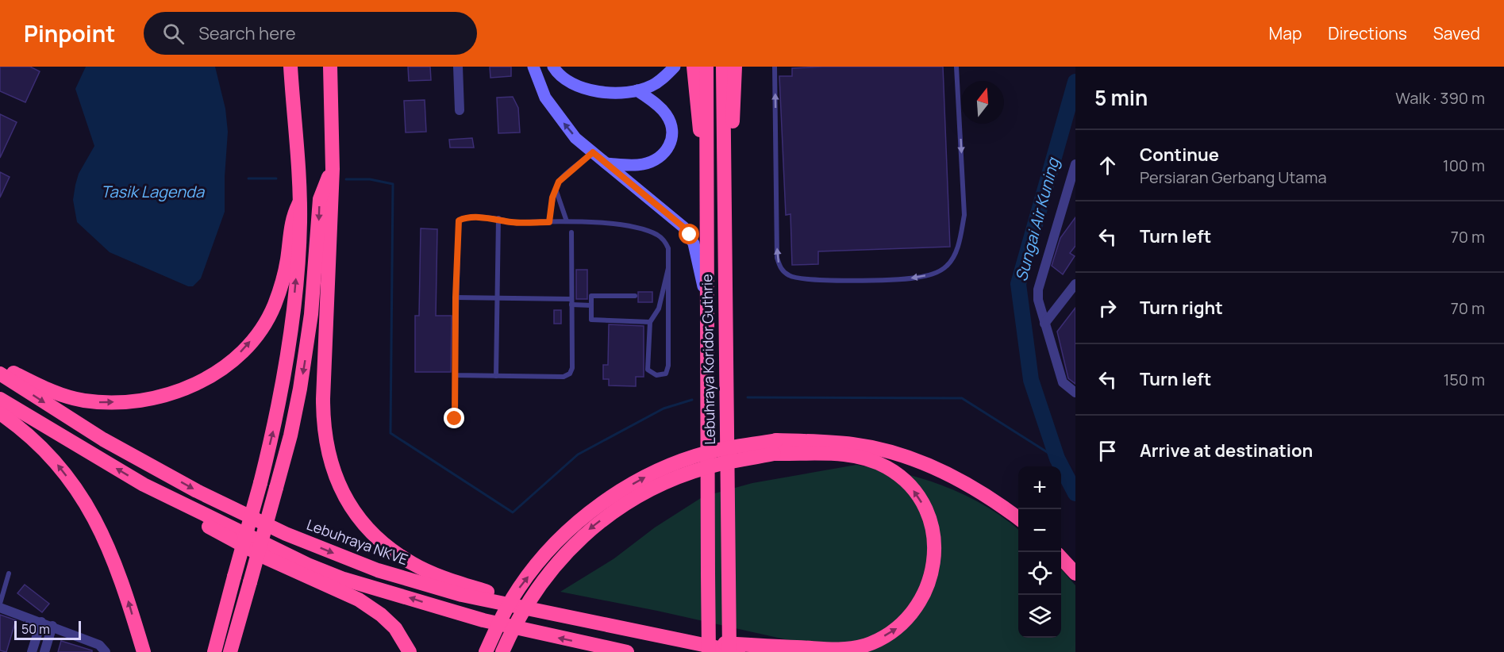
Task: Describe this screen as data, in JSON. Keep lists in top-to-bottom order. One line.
{"streets":{"highway":["Lebuhraya Koridor Guthrie","Lebuhraya NKVE"]},"water":["Tasik Lagenda","Sungai Air Kuning"],"scale_bar":"50 m","north":"top","page":{"header":"Pinpoint","search":"Search here","nav":["Map","Directions","Saved"],"heading":["5 min","Walk · 390 m"],"list":[["Continue","Persiaran Gerbang Utama","100 m"],["Turn left","70 m"],["Turn right","70 m"],["Turn left","150 m"],"Arrive at destination"],"map_buttons":["+","−"],"scale":"50 m"}}
